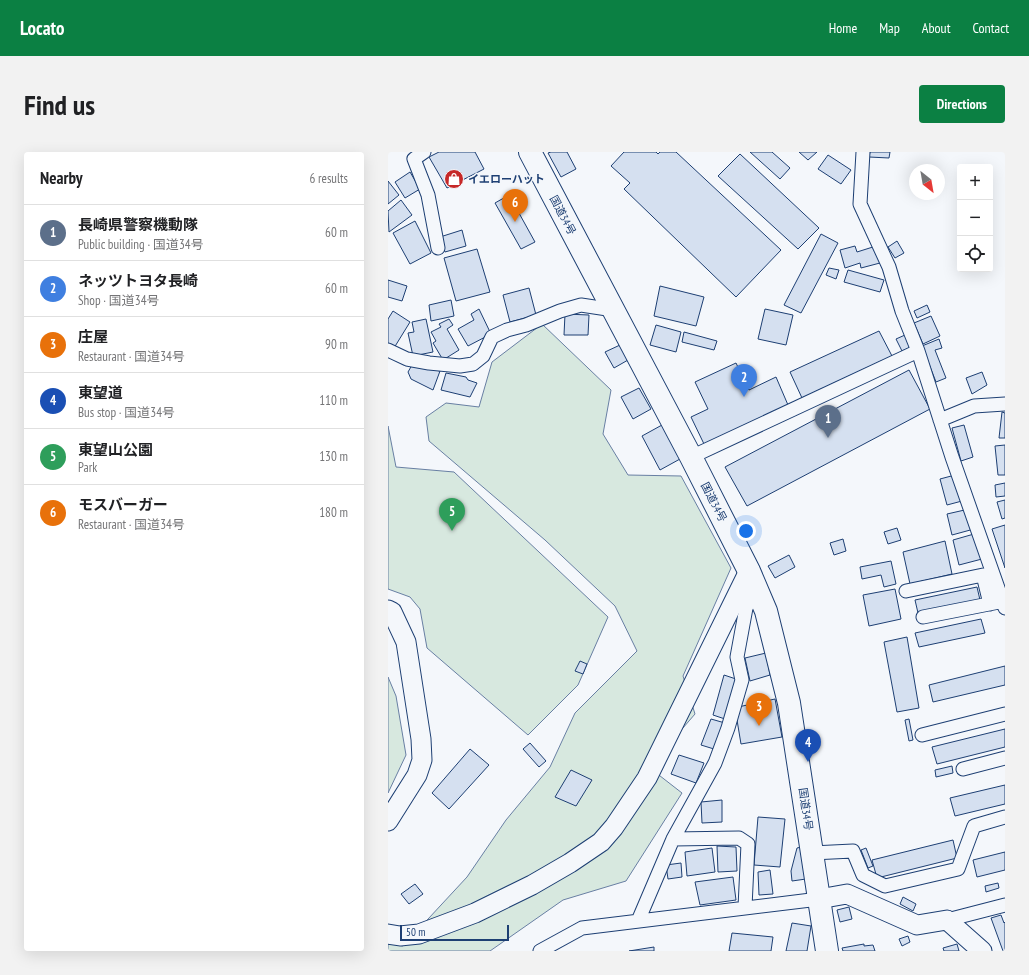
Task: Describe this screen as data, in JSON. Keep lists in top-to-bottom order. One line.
{"streets":{"highway":["国道34号"]},"places":{"shop":["イエローハット"]},"scale_bar":"50 m","north":"bottom right","page":{"header":"Locato","nav":["Home","Map","About","Contact"],"buttons":"Directions","title":"Find us","heading":["Nearby","6 results"],"map_buttons":["+","−"],"pins":["6","2","1","5","3","4"],"list":[{"mark":"1","name":"長崎県警察機動隊","note":"Public building · 国道34号","value":"60 m"},{"mark":"2","name":"ネッツトヨタ長崎","note":"Shop · 国道34号","value":"60 m"},{"mark":"3","name":"庄屋","note":"Restaurant · 国道34号","value":"90 m"},{"mark":"4","name":"東望道","note":"Bus stop · 国道34号","value":"110 m"},{"mark":"5","name":"東望山公園","note":"Park","value":"130 m"},{"mark":"6","name":"モスバーガー","note":"Restaurant · 国道34号","value":"180 m"}],"scale":"50 m"}}
